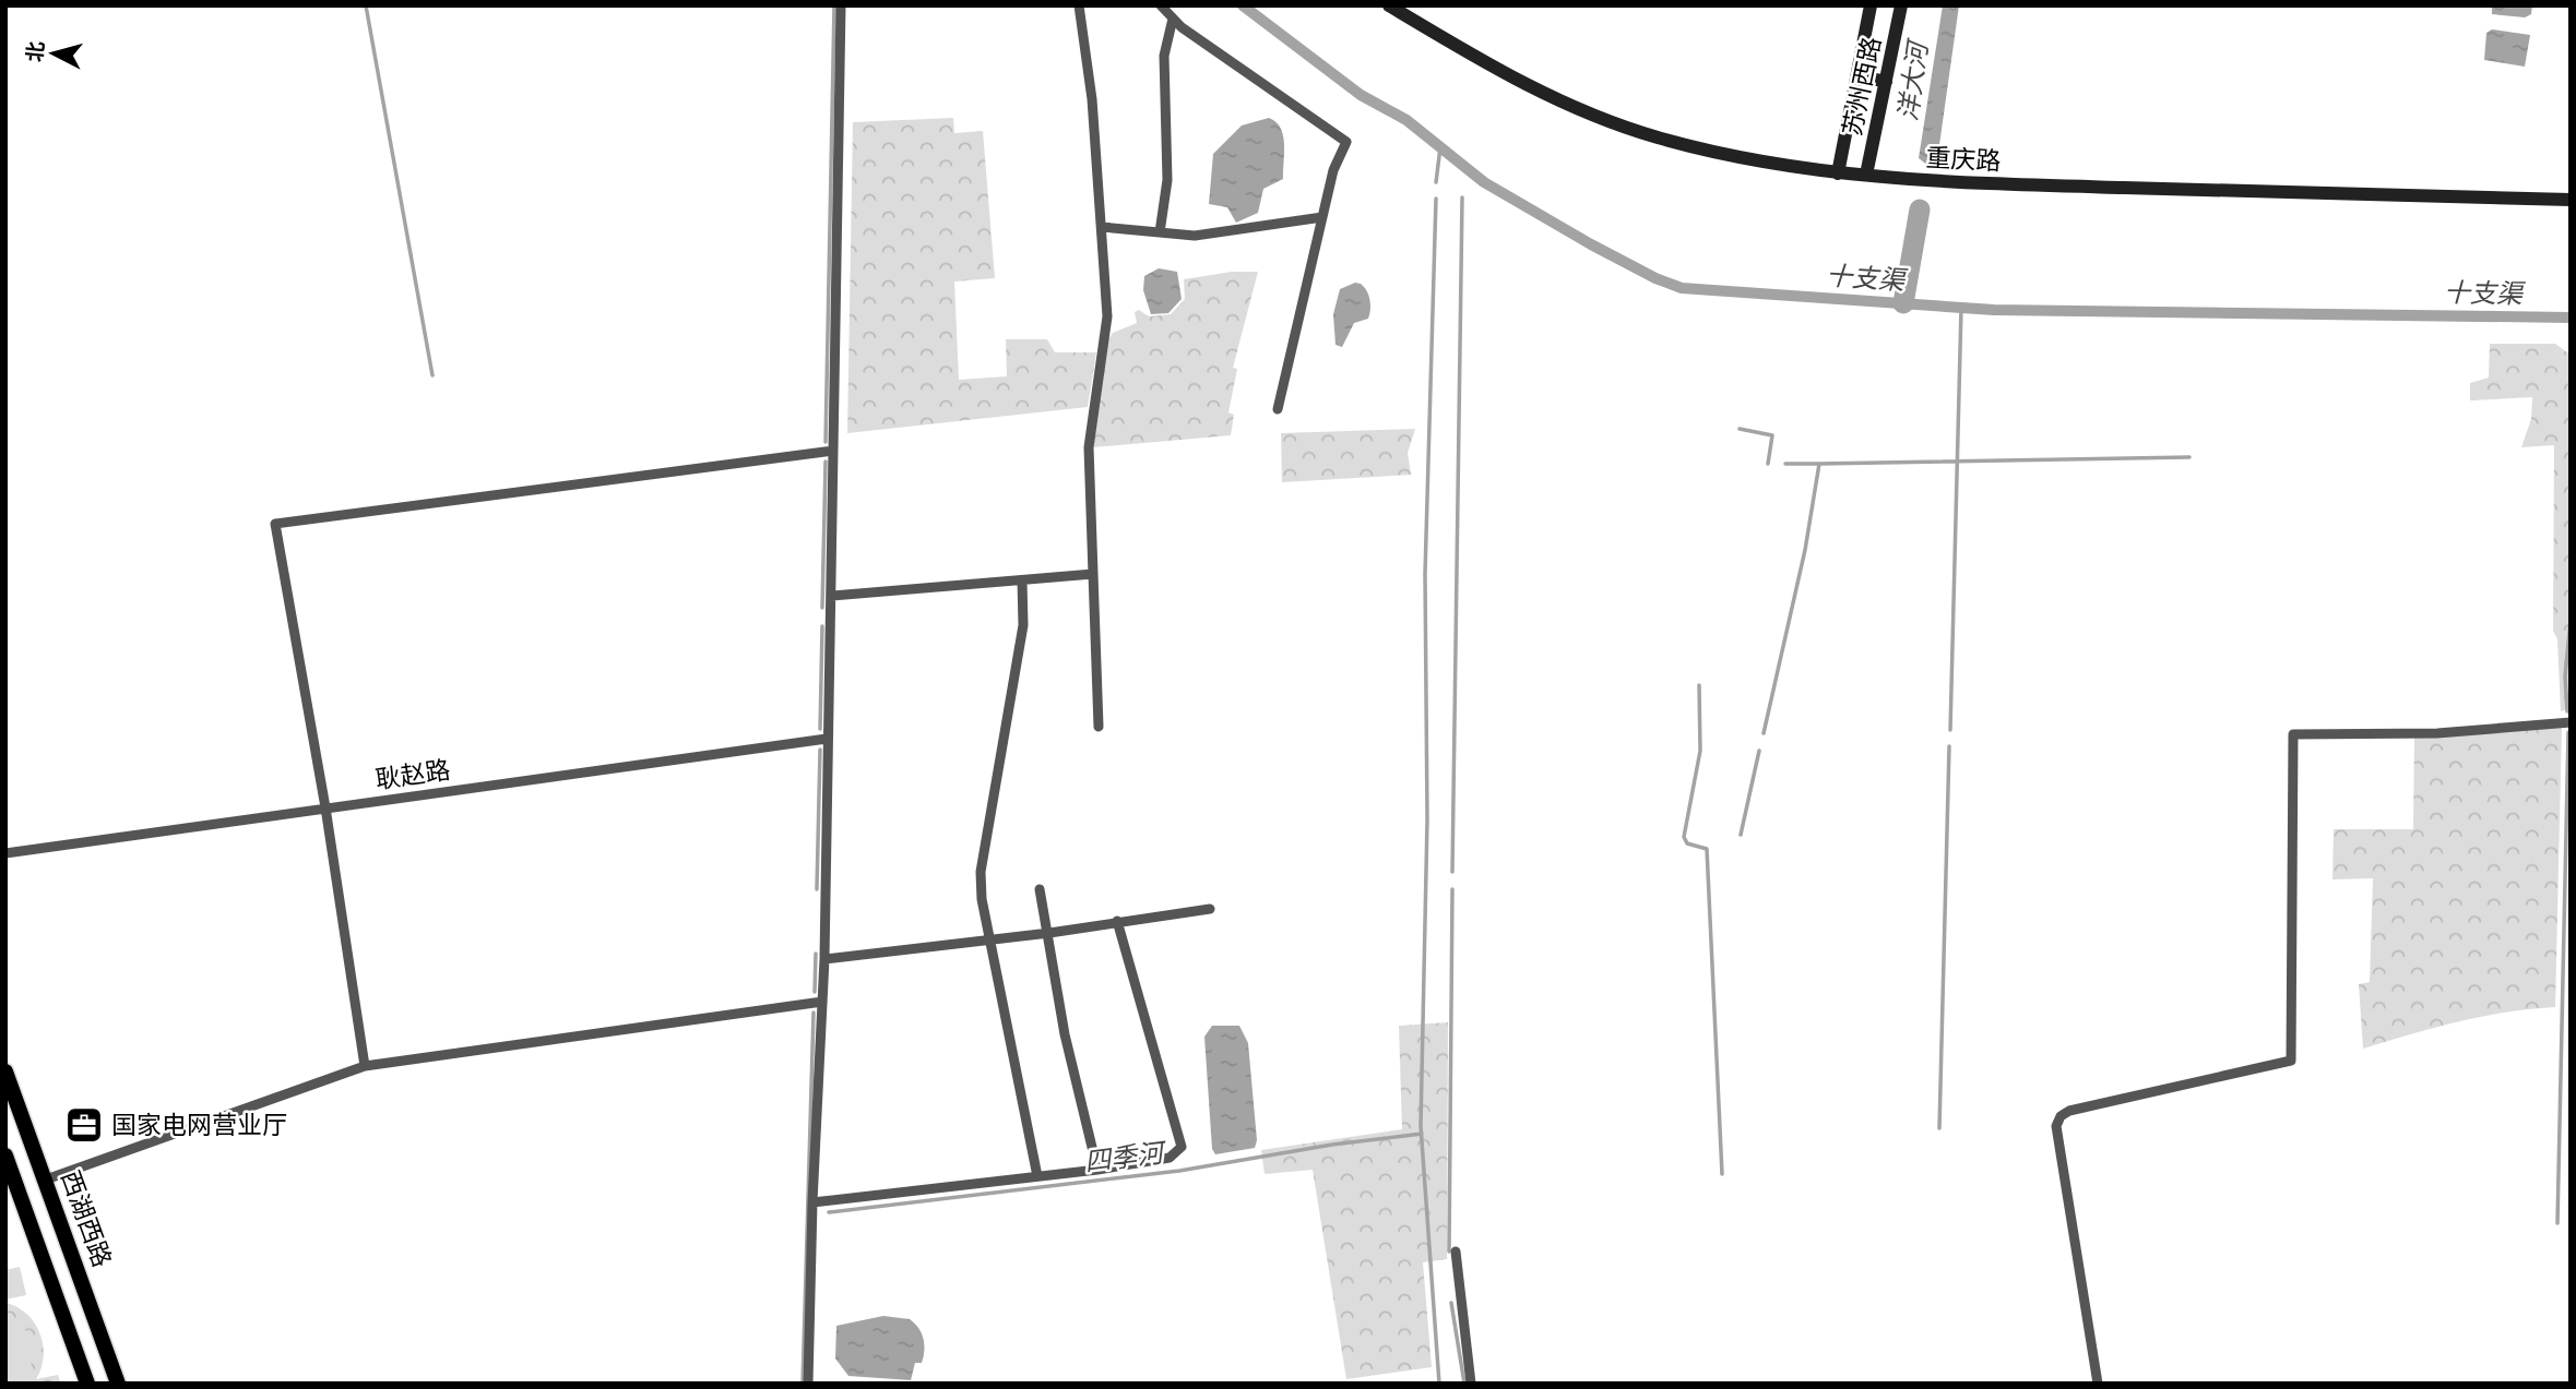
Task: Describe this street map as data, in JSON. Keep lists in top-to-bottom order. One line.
{"streets":{"main road":["西湖西路"],"street":["苏州西路","重庆路","耿赵路"]},"crossings":[["苏州西路","重庆路"]],"water":["洋大河","十支渠","四季河"],"places":{"office":["国家电网营业厅"]},"north":"left"}
